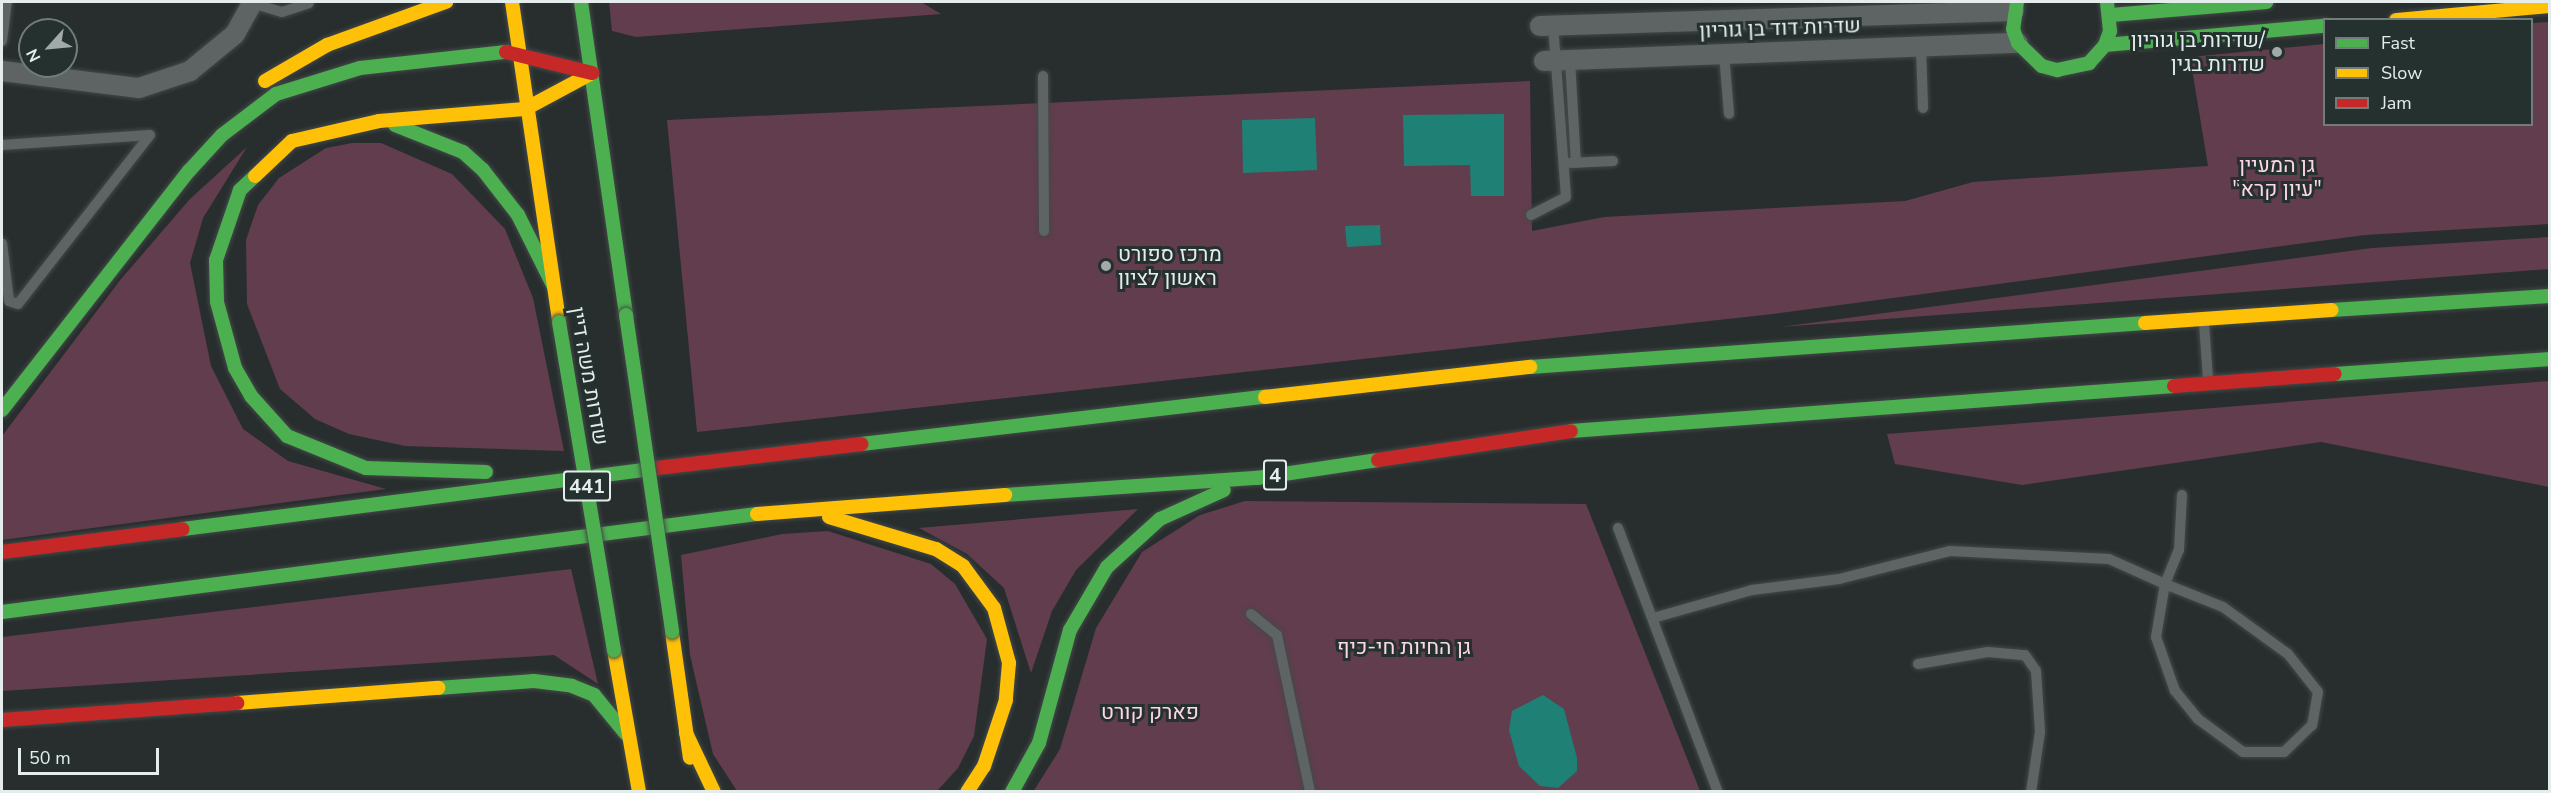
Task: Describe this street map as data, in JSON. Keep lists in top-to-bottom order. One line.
{"streets":{"main road":["שדרות משה דיין","4","441"],"street":["שדרות דוד בן גוריון"]},"parks":["גן המעיין \"עיון קרא\"","גן החיות חי-כיף","פארק קורט"],"places":["שדרות בן גוריון/ שדרות בגין","מרכז ספורט ראשון לציון"],"legend":["Fast","Slow","Jam"],"scale_bar":"50 m","north":"bottom left"}
